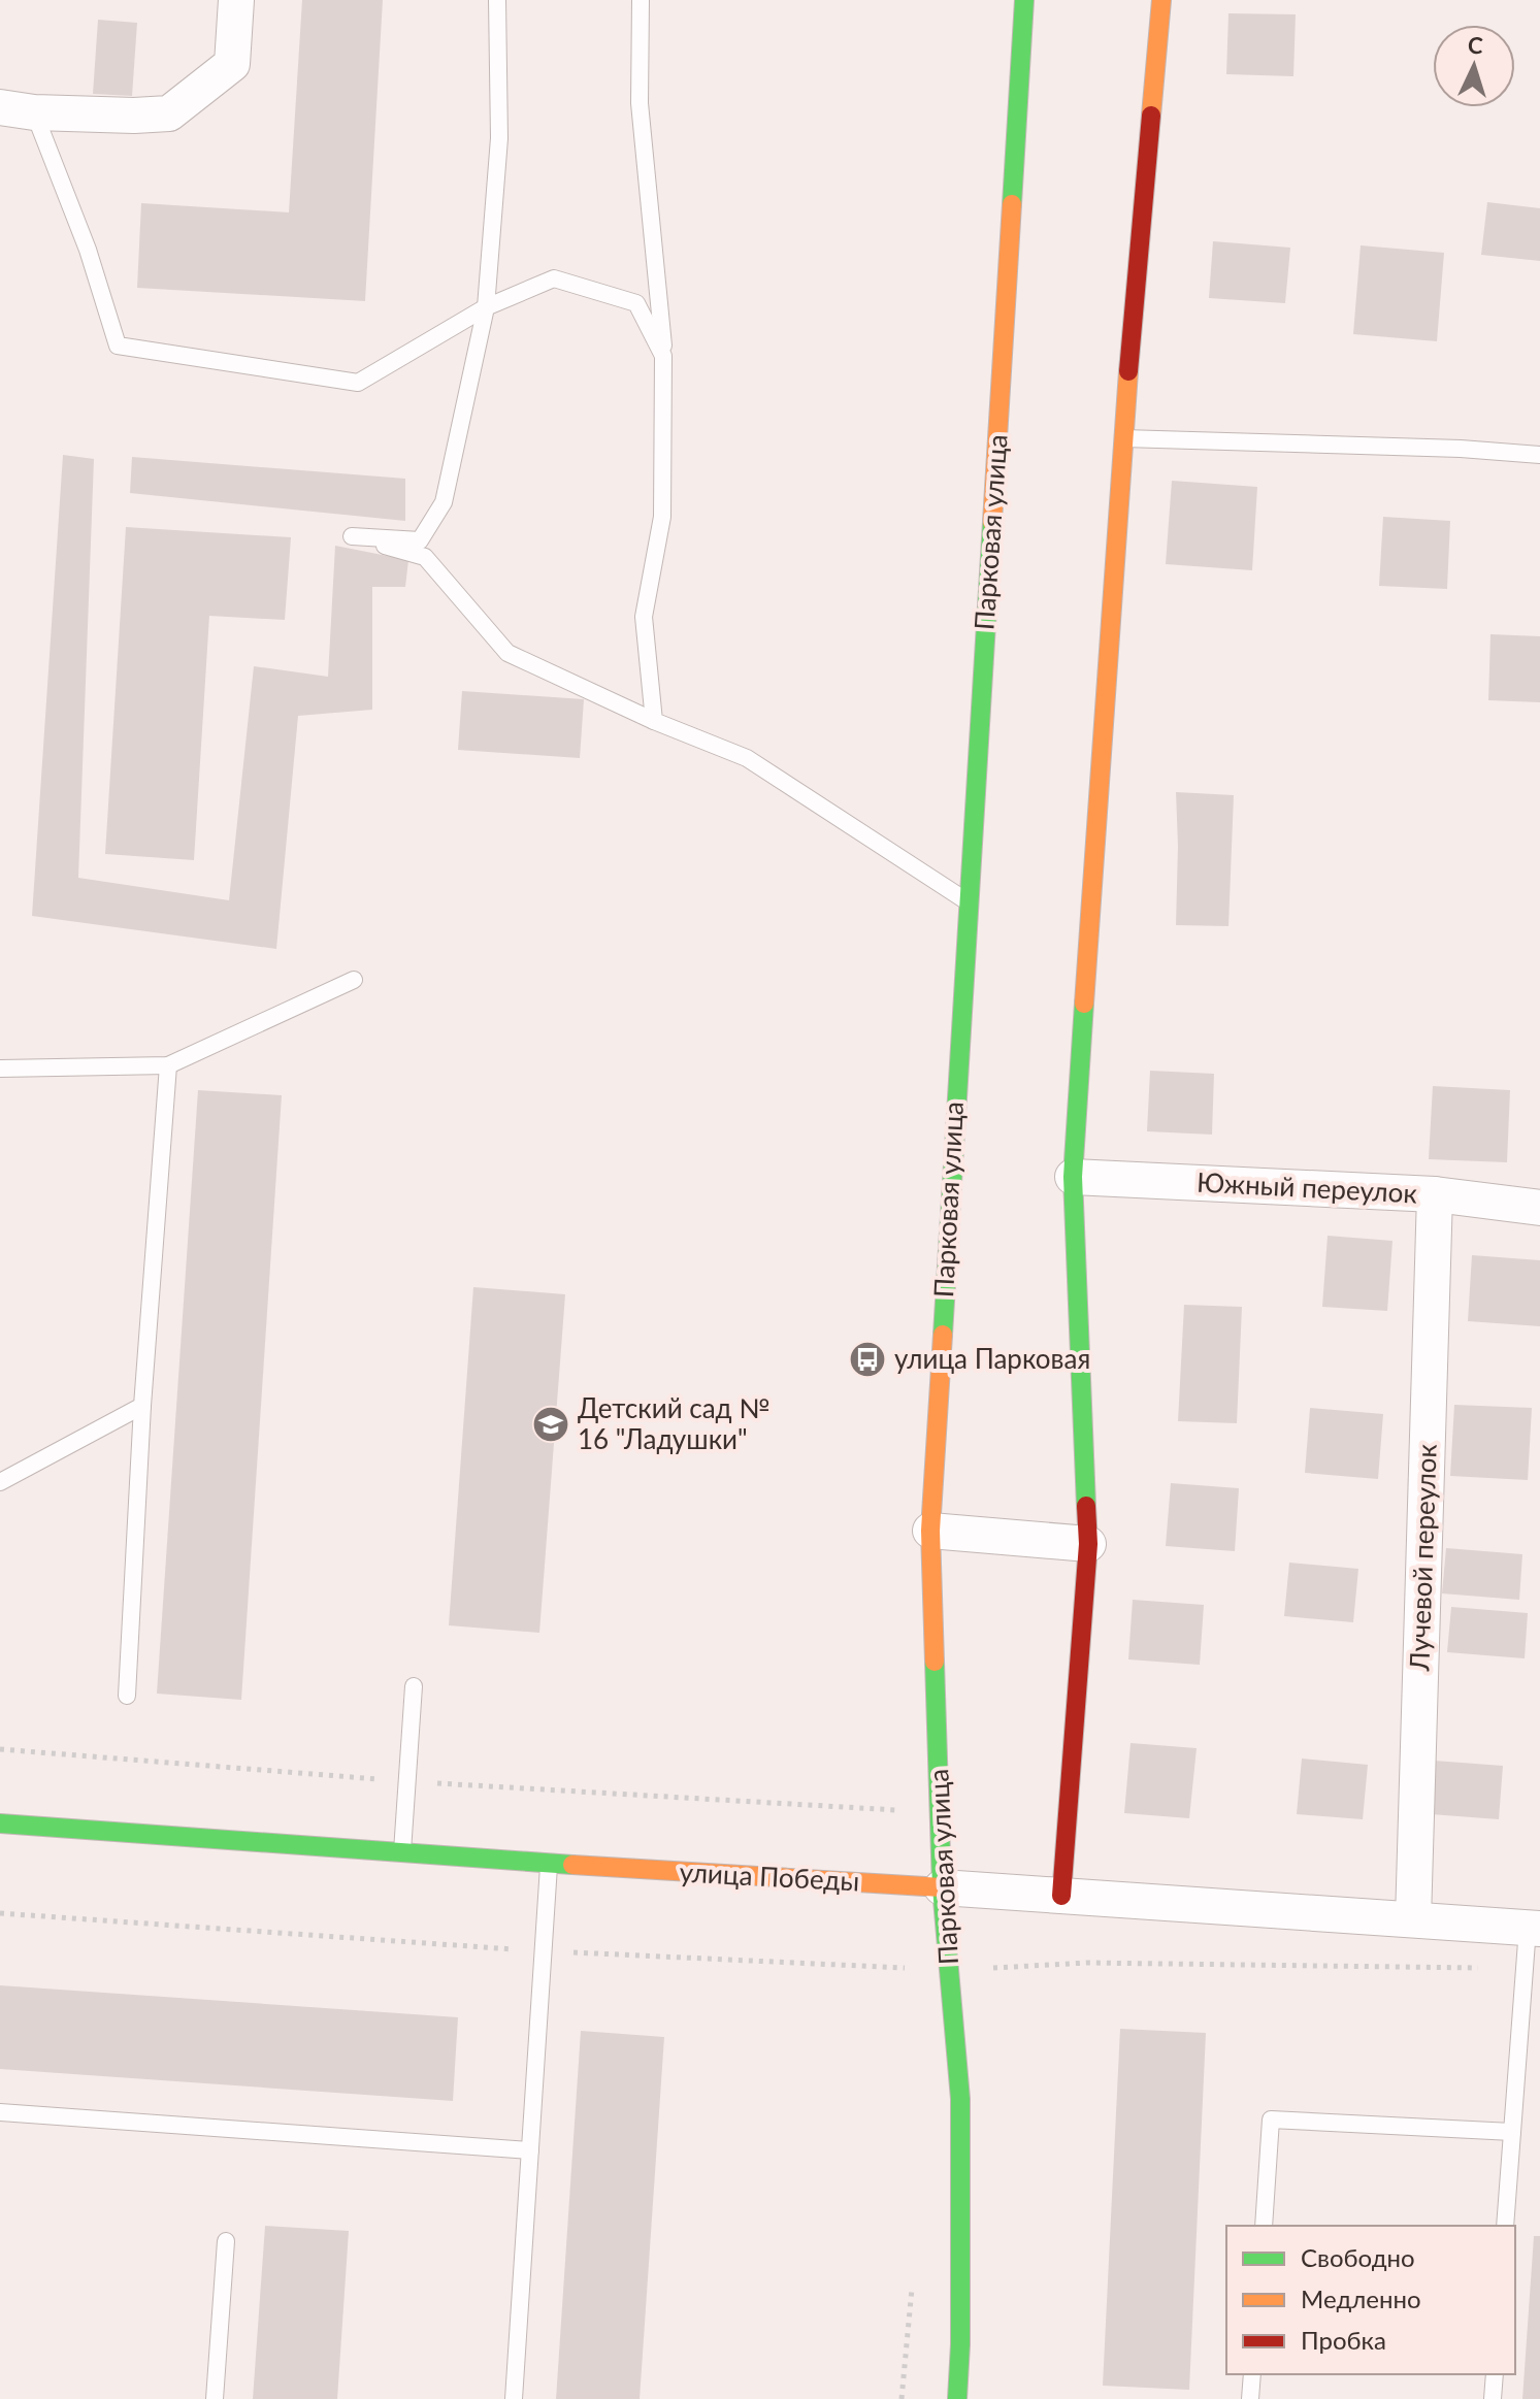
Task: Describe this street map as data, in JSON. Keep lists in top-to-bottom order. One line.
{"streets":{"street":["Парковая улица","Южный переулок","Лучевой переулок","улица Победы"]},"crossings":[["Парковая улица","улица Победы"],["Южный переулок","Лучевой переулок"],["Лучевой переулок","улица Победы"]],"places":{"bus stop":["улица Парковая"],"school or university":["Детский сад № 16 \"Ладушки\""]},"legend":["Свободно","Медленно","Пробка"],"north":"top"}
